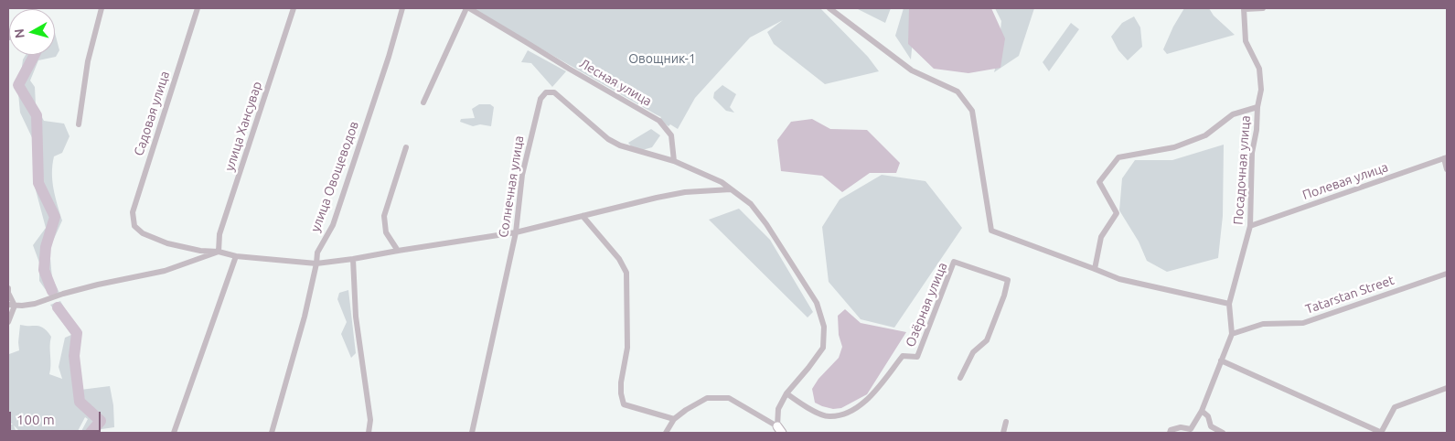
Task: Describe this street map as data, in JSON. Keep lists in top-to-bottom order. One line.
{"streets":{"street":["Лесная улица","Садовая улица","улица Хансувар","Посадочная улица","улица Овощеводов","Полевая улица","Солнечная улица","Tatarstan Street","Озёрная улица"]},"crossings":[["Лесная улица","Солнечная улица"],["Садовая улица","улица Хансувар"],["Посадочная улица","Полевая улица"],["Посадочная улица","Tatarstan Street"]],"parks":["Овощник-1"],"scale_bar":"100 m","north":"left"}
